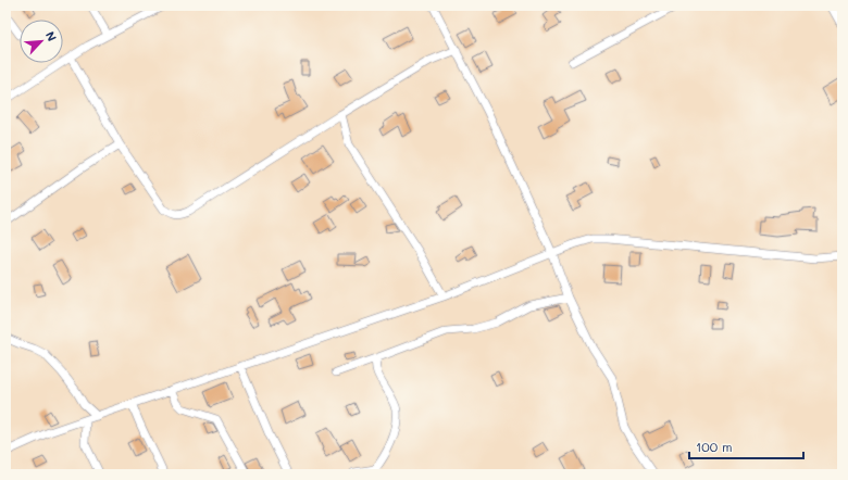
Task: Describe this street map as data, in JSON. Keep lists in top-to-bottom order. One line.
{"scale_bar":"100 m","north":"top right"}
